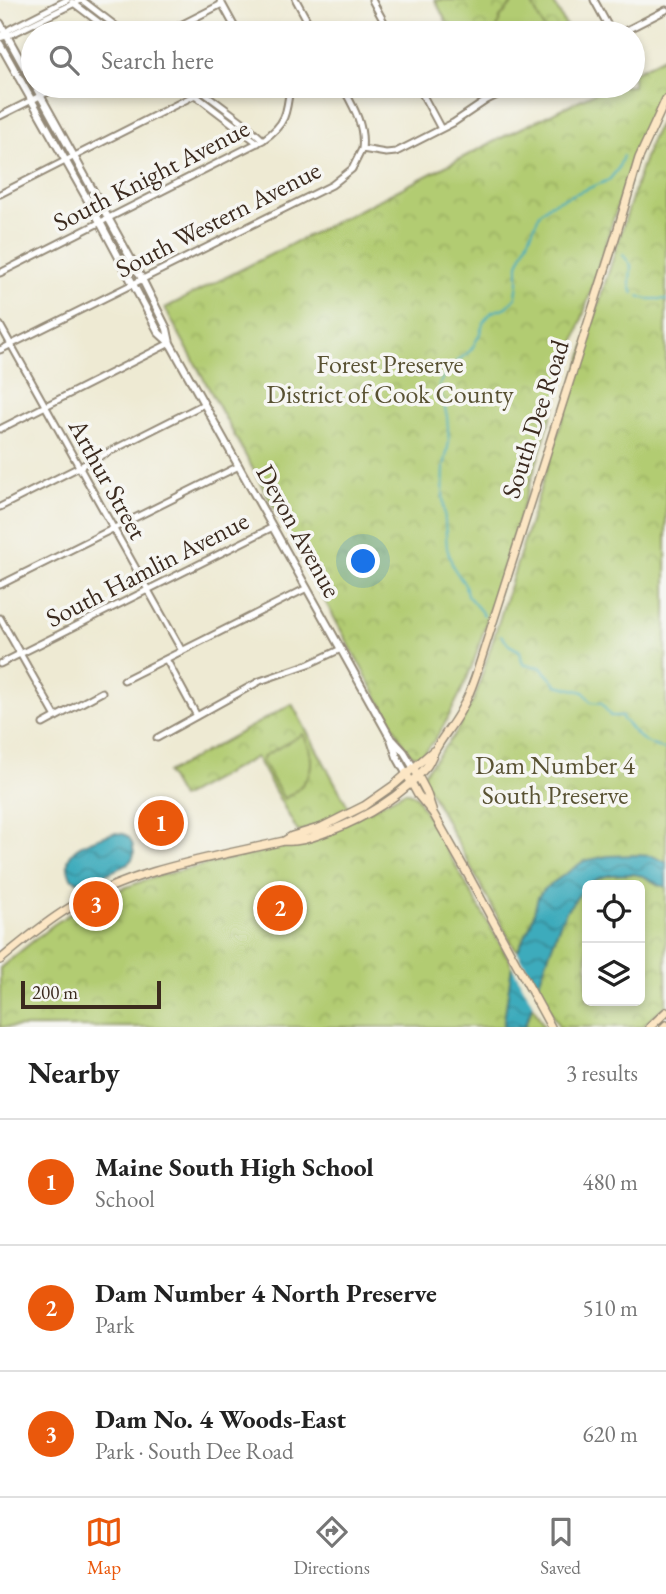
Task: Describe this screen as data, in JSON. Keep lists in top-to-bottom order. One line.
{"streets":{"main road":["South Dee Road","Devon Avenue"],"street":["South Knight Avenue","South Western Avenue","Arthur Street","South Hamlin Avenue"]},"crossings":[["South Knight Avenue","Devon Avenue"],["South Western Avenue","Arthur Street"],["South Western Avenue","Devon Avenue"],["South Dee Road","Devon Avenue"],["Arthur Street","South Hamlin Avenue"],["Devon Avenue","South Hamlin Avenue"]],"parks":["Forest Preserve District of Cook County","Dam Number 4 South Preserve"],"scale_bar":"200 m","page":{"search":"Search here","pins":["1","3","2"],"scale":"200 m","heading":["Nearby","3 results"],"list":[{"mark":"1","name":"Maine South High School","note":"School","value":"480 m"},{"mark":"2","name":"Dam Number 4 North Preserve","note":"Park","value":"510 m"},{"mark":"3","name":"Dam No. 4 Woods-East","note":"Park · South Dee Road","value":"620 m"}],"nav":["Map","Directions","Saved"]}}
